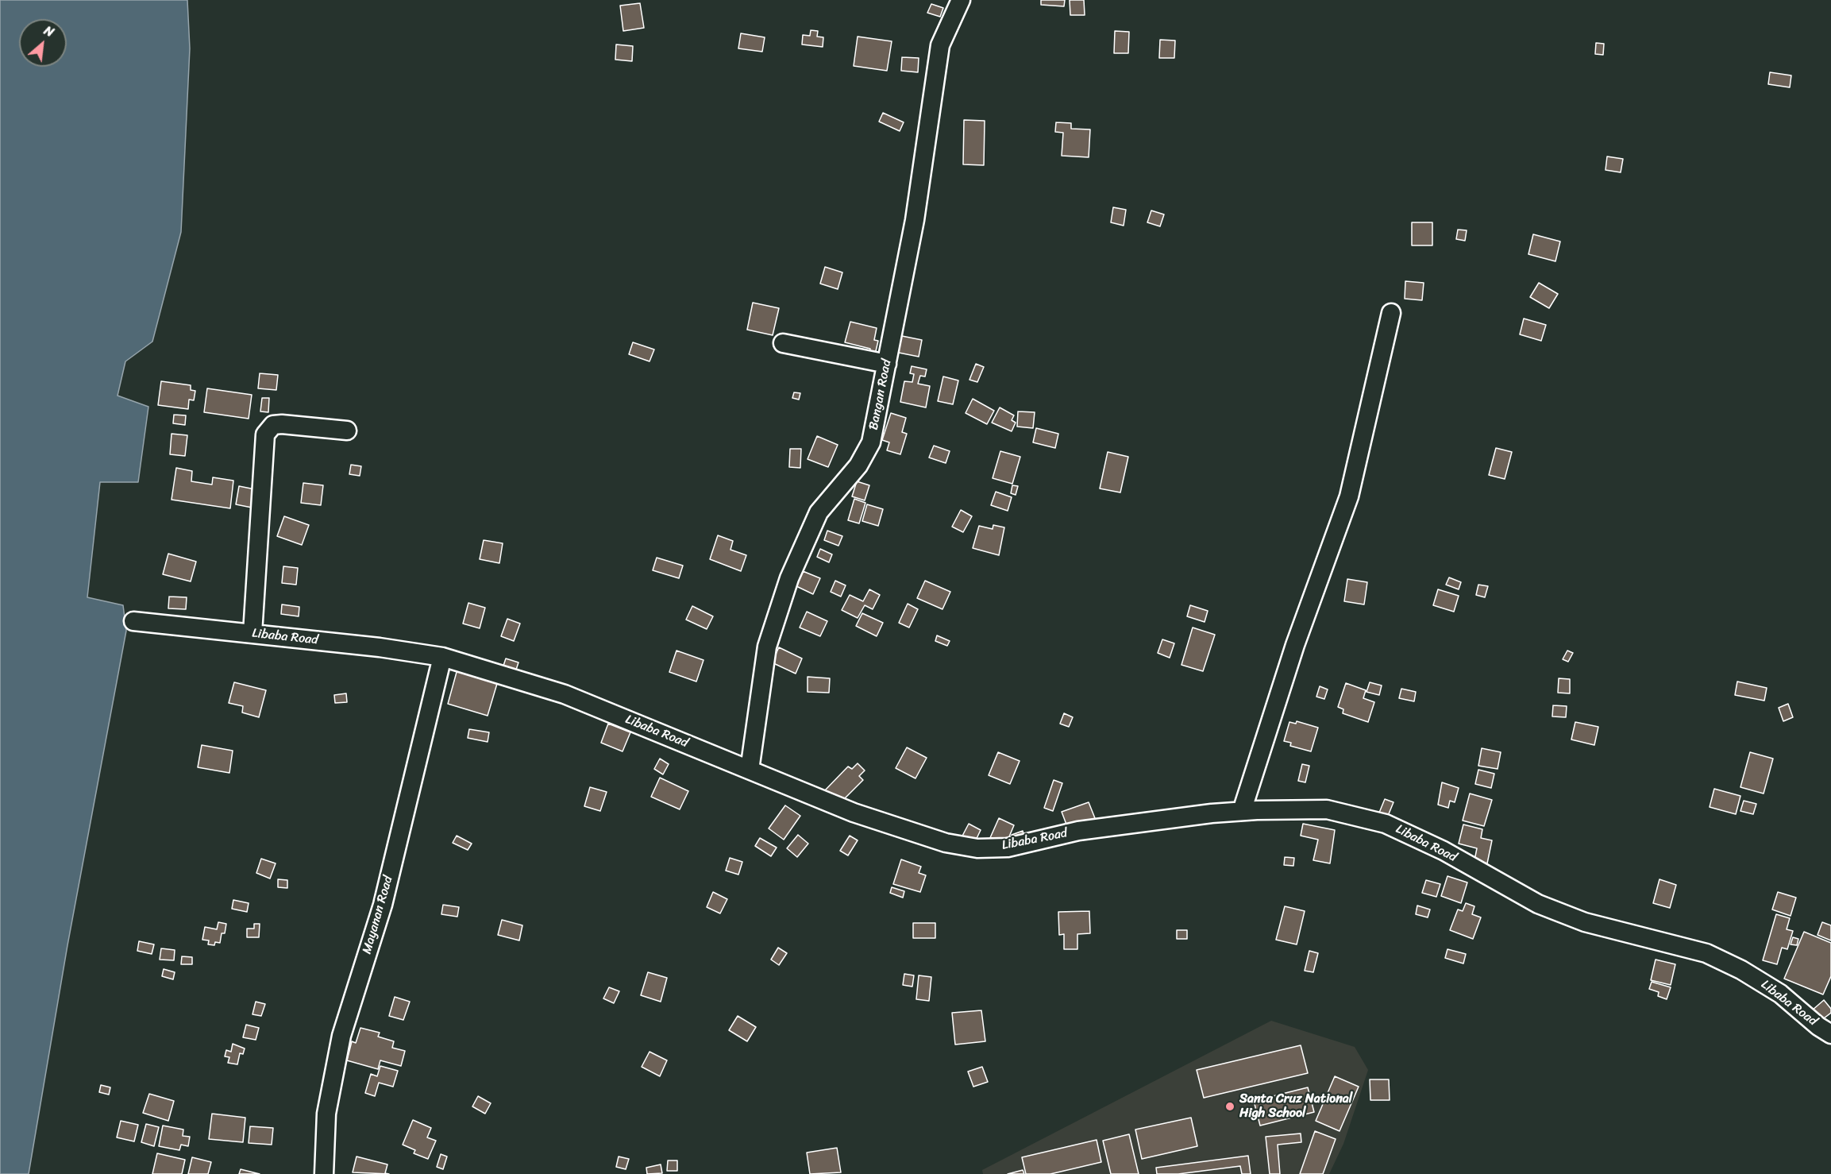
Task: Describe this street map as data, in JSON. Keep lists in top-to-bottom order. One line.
{"streets":{"street":["Bangan Road","Libaba Road","Mayanan Road"]},"crossings":[["Bangan Road","Libaba Road"],["Libaba Road","Mayanan Road"]],"places":["Santa Cruz National High School"],"north":"top right"}
